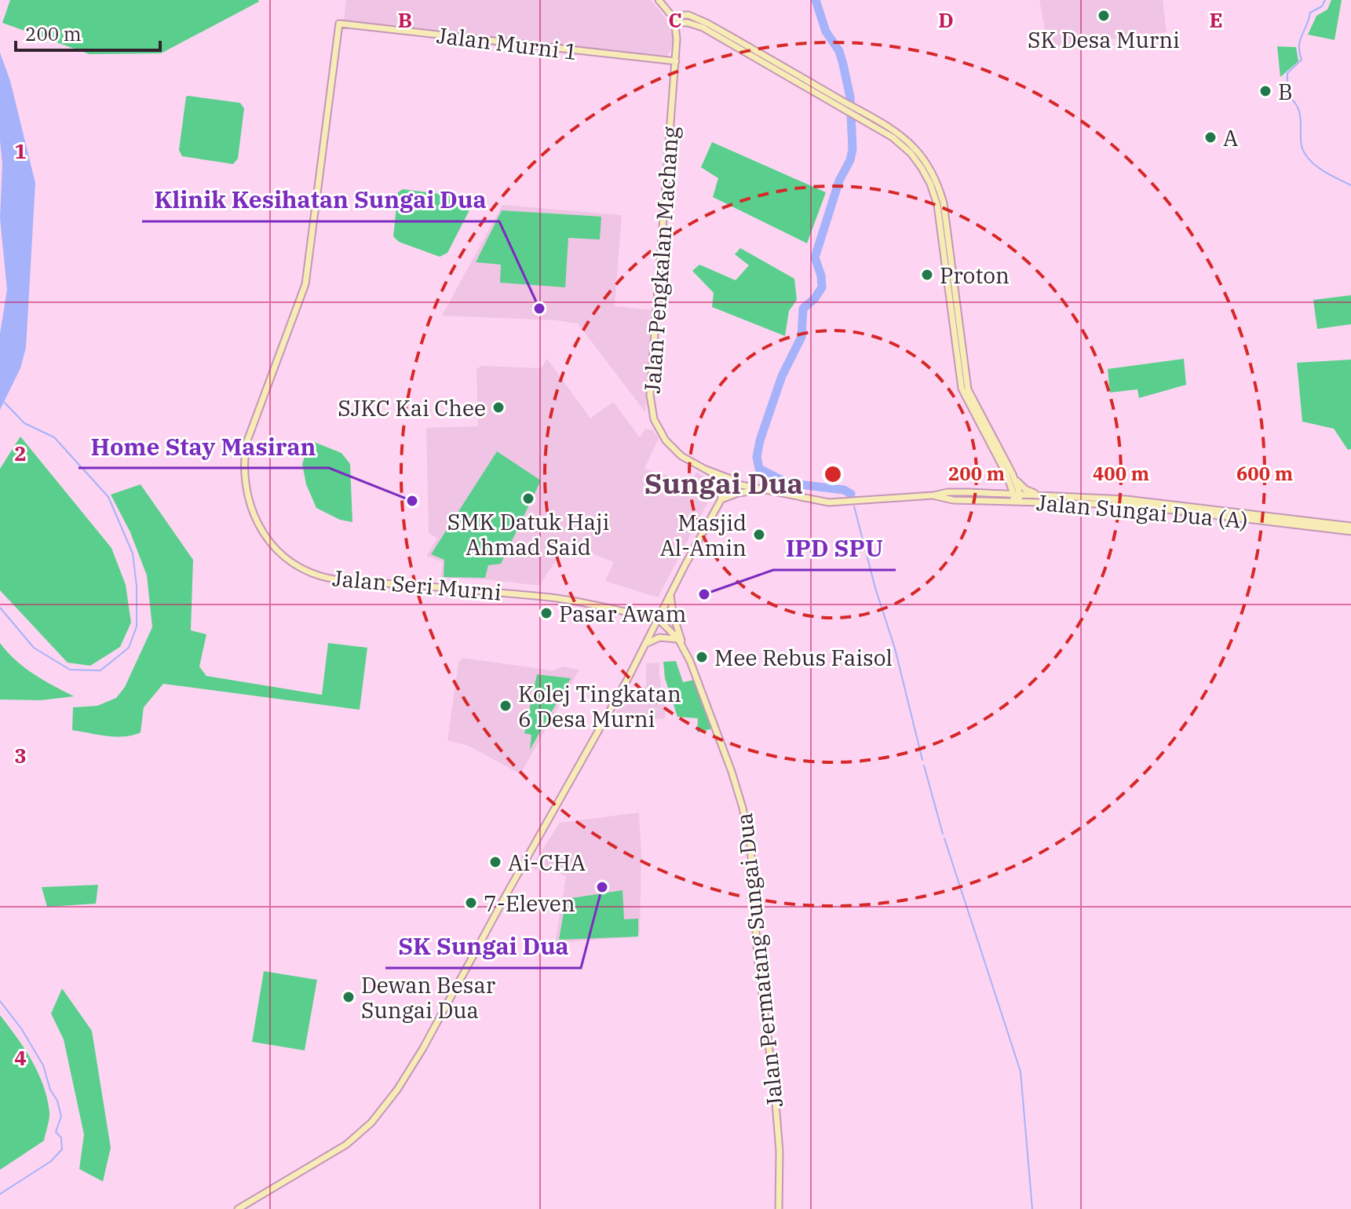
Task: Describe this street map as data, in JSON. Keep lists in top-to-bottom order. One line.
{"streets":{"main road":["Jalan Murni 1","Jalan Pengkalan Machang","Jalan Sungai Dua (A)","Jalan Seri Murni","Jalan Permatang Sungai Dua"]},"crossings":[["Jalan Murni 1","Jalan Pengkalan Machang"],["Jalan Murni 1","Jalan Seri Murni"],["Jalan Pengkalan Machang","Jalan Sungai Dua (A)"],["Jalan Seri Murni","Jalan Permatang Sungai Dua"]],"districts":["Sungai Dua"],"places":["SK Desa Murni","B","A","Proton","Klinik Kesihatan Sungai Dua","SJKC Kai Chee","SMK Datuk Haji Ahmad Said","Home Stay Masiran","Masjid Al-Amin","IPD SPU","Pasar Awam","Mee Rebus Faisol","Kolej Tingkatan 6 Desa Murni","Ai-CHA","SK Sungai Dua","7-Eleven","Dewan Besar Sungai Dua"],"scale_bar":"200 m","grid":{"columns":["B","C","D","E"],"rows":["1","2","3","4"]},"rings":["200 m","400 m","600 m"]}
